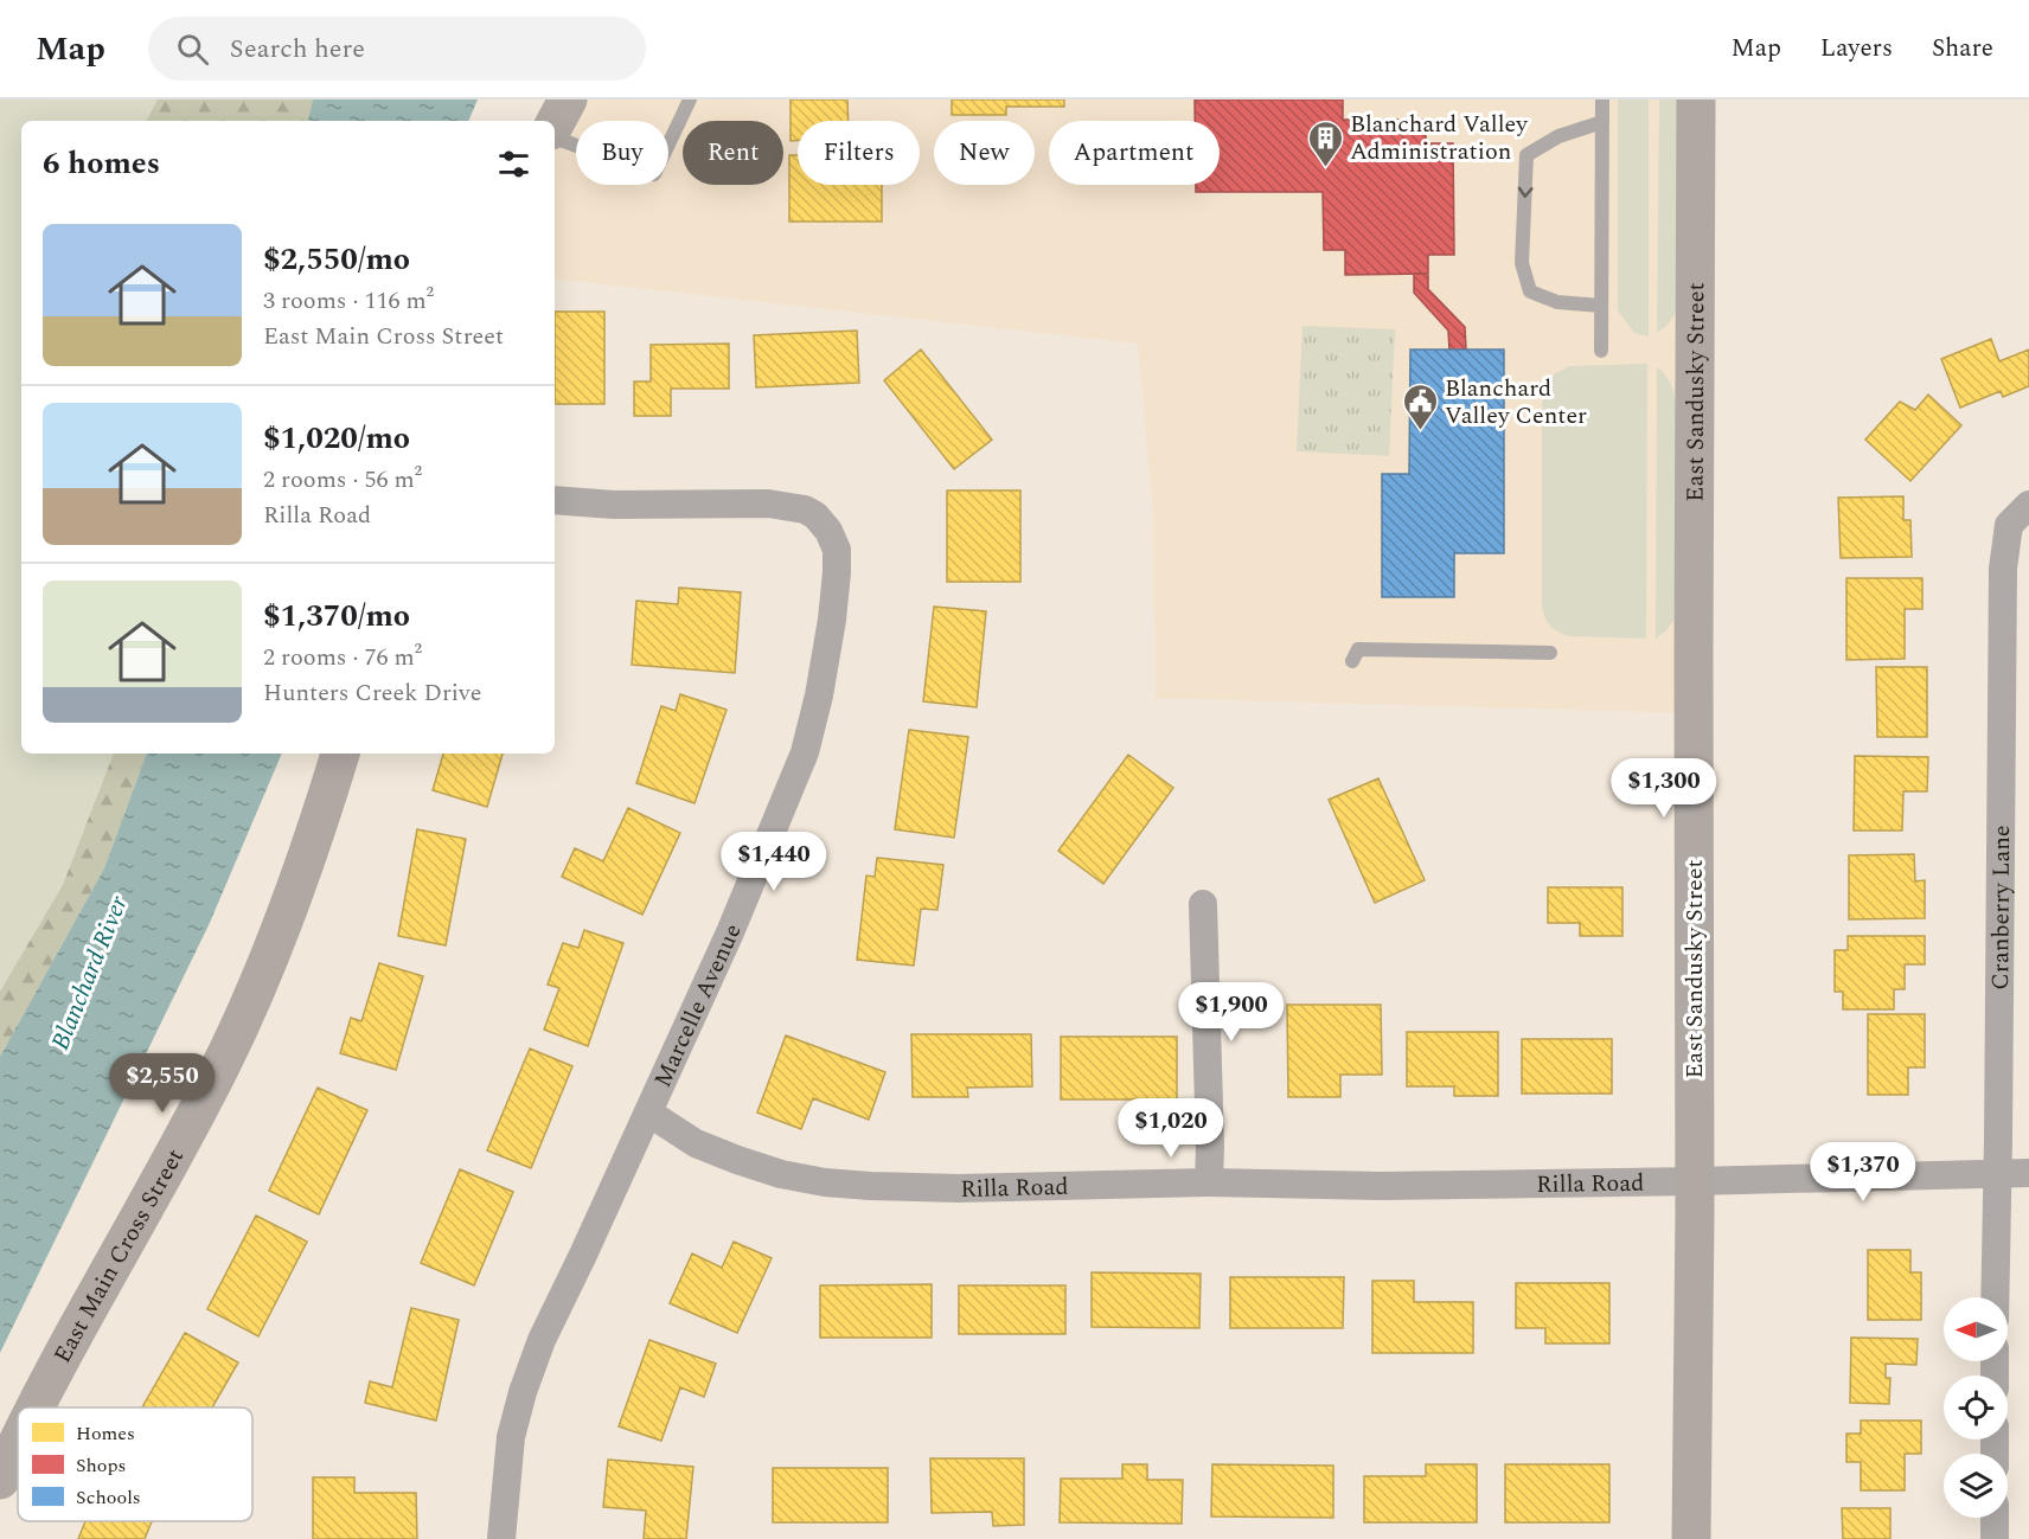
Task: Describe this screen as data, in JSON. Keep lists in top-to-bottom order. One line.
{"streets":{"main road":["East Sandusky Street","East Main Cross Street"],"street":["Cranberry Lane","Marcelle Avenue","Rilla Road"]},"crossings":[["East Sandusky Street","Rilla Road"],["Cranberry Lane","Rilla Road"],["Marcelle Avenue","Rilla Road"]],"water":["Blanchard River"],"places":{"building":["Blanchard Valley Administration"],"public building":["Blanchard Valley Center"]},"legend":["Homes","Shops","Schools"],"north":"left","page":{"header":"Map","search":"Search here","nav":["Map","Layers","Share"],"chip":["Buy","Rent","Filters","New","Apartment"],"heading":"6 homes","list":[{"name":"$2,550/mo","note":"3 rooms · 116 m² · East Main Cross Street"},{"name":"$1,020/mo","note":"2 rooms · 56 m² · Rilla Road"},{"name":"$1,370/mo","note":"2 rooms · 76 m² · Hunters Creek Drive"}],"price":["$1,300","$1,440","$1,900","$2,550","$1,020","$1,370"]}}
